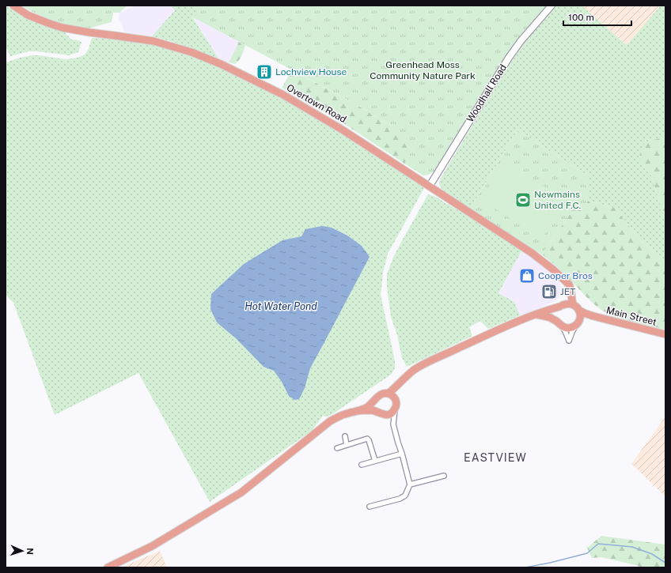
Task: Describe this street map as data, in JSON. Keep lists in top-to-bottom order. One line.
{"streets":{"main road":["Overtown Road","Main Street"],"street":["Woodhall Road"]},"crossings":[["Woodhall Road","Overtown Road"],["Overtown Road","Main Street"]],"districts":["EASTVIEW"],"water":["Hot Water Pond"],"parks":["Greenhead Moss Community Nature Park"],"places":{"building":["Lochview House"],"sports":["Newmains United F.C."],"shop":["Cooper Bros"],"fuel station":["JET"]},"scale_bar":"100 m","north":"right"}
